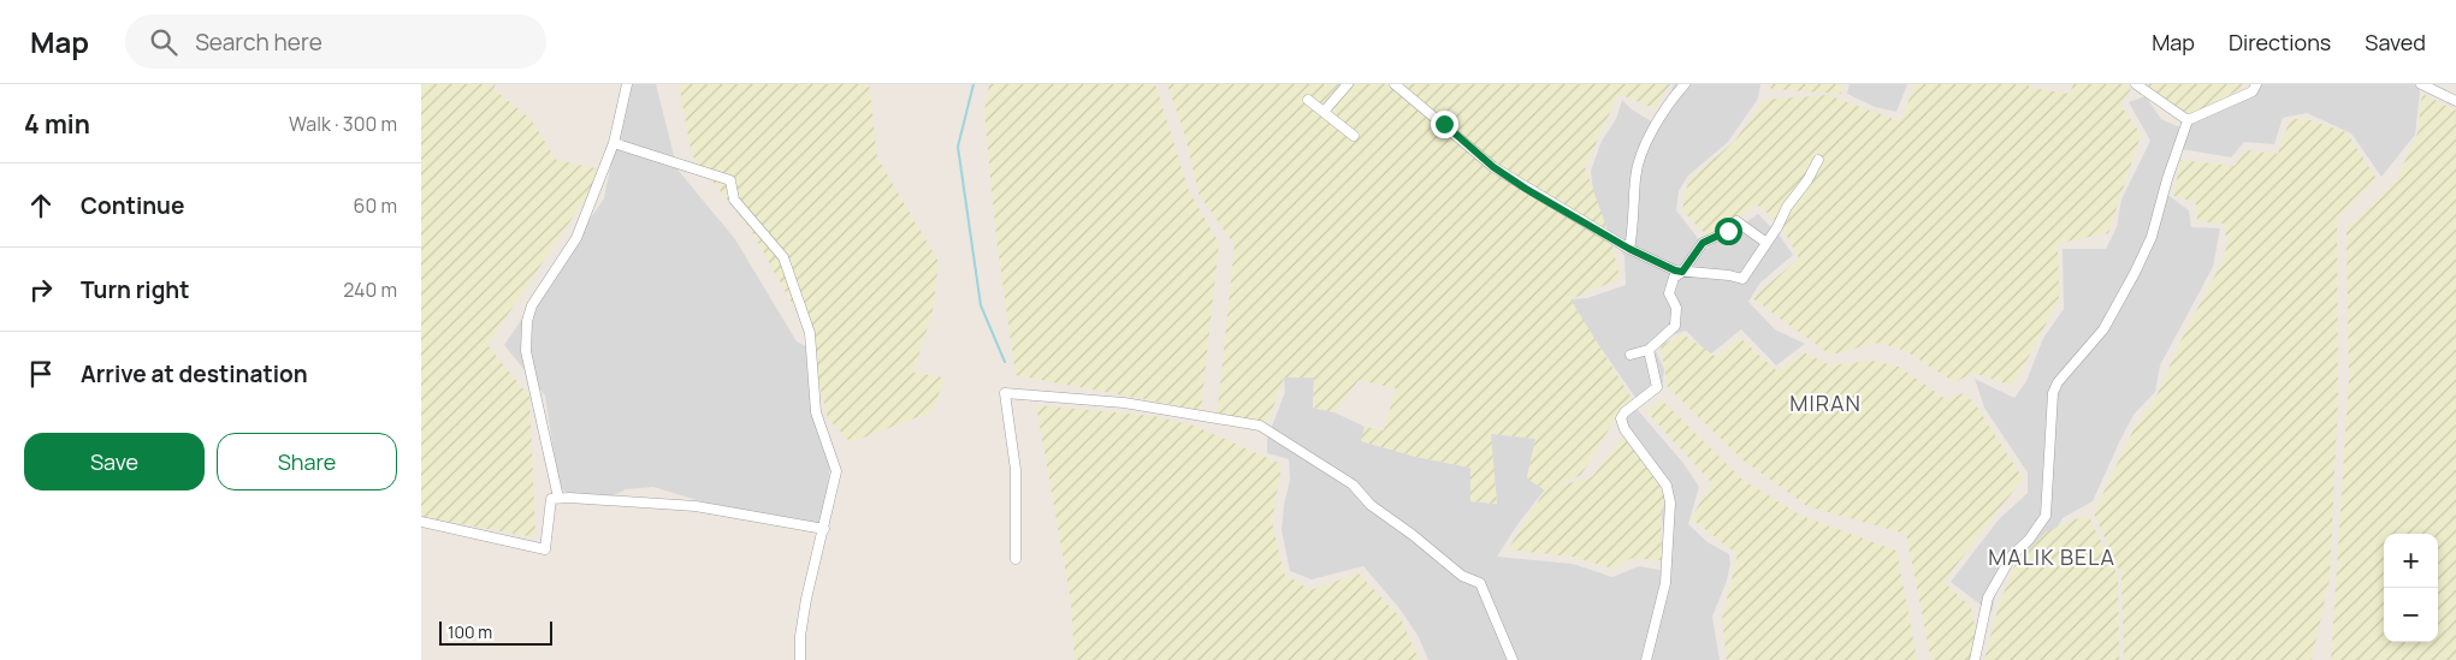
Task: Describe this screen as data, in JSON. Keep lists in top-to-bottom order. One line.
{"districts":["MIRAN","MALIK BELA"],"scale_bar":"100 m","page":{"header":"Map","search":"Search here","nav":["Map","Directions","Saved"],"heading":["4 min","Walk · 300 m"],"list":[["Continue","60 m"],["Turn right","240 m"],"Arrive at destination"],"buttons":["Save","Share"],"map_buttons":["+","−"],"scale":"100 m"}}
